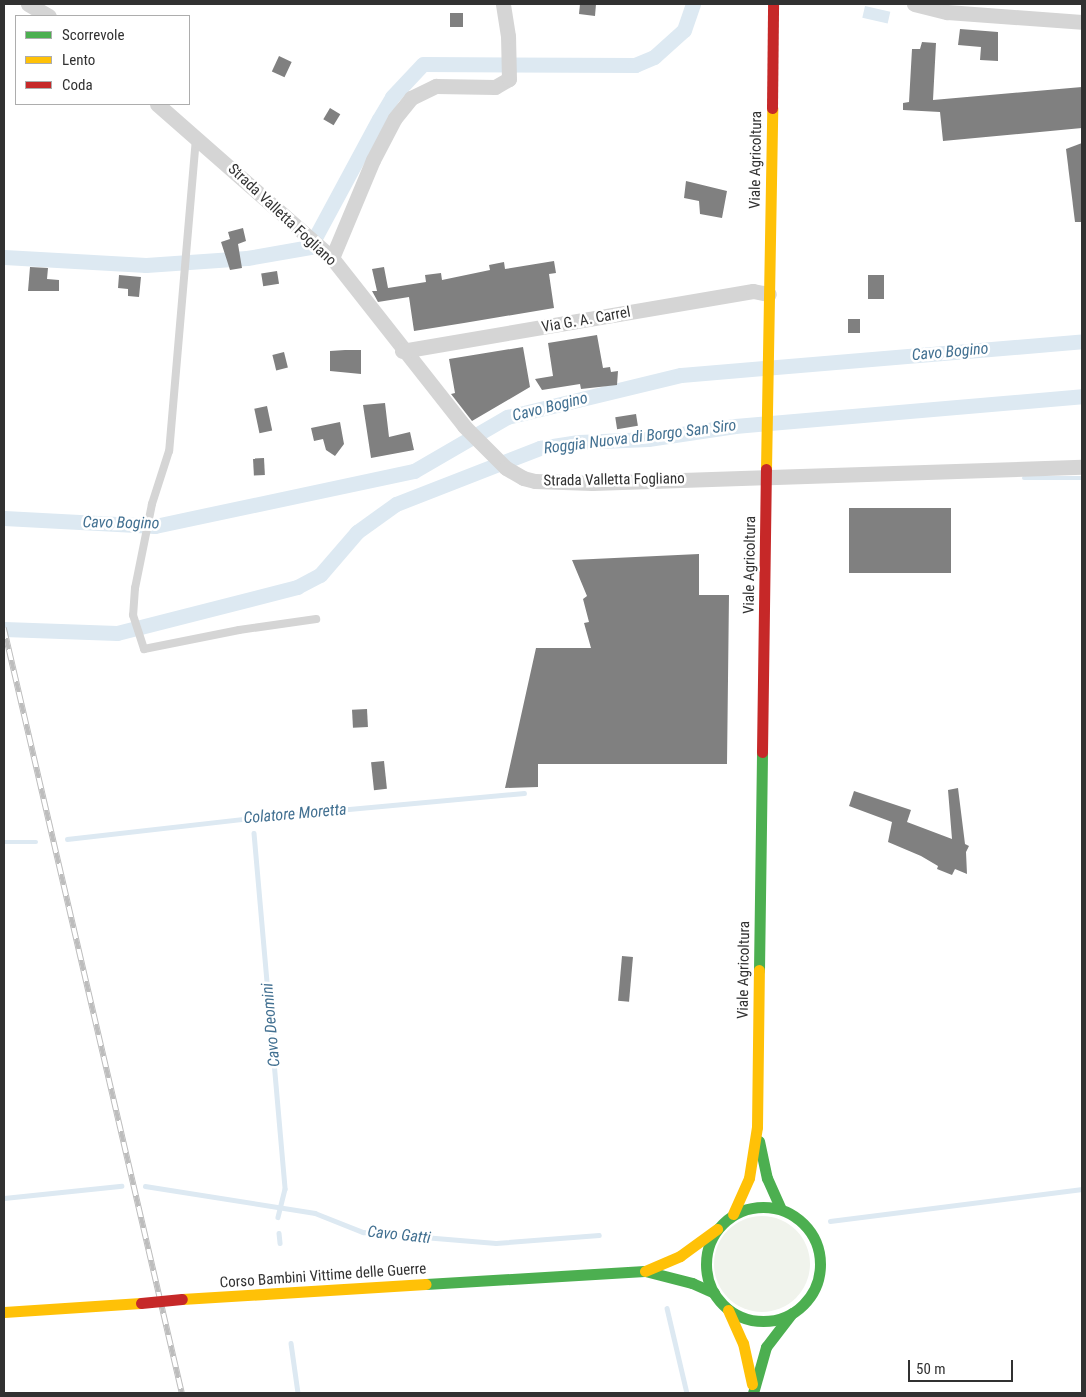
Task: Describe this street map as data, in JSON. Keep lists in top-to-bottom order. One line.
{"streets":{"main road":["Viale Agricoltura","Corso Bambini Vittime delle Guerre"],"street":["Strada Valletta Fogliano","Via G. A. Carrel"]},"crossings":[["Viale Agricoltura","Strada Valletta Fogliano"],["Viale Agricoltura","Via G. A. Carrel"],["Viale Agricoltura","Corso Bambini Vittime delle Guerre"],["Strada Valletta Fogliano","Via G. A. Carrel"]],"water":["Cavo Bogino","Roggia Nuova di Borgo San Siro","Colatore Moretta","Cavo Deomini","Cavo Gatti"],"legend":["Scorrevole","Lento","Coda"],"scale_bar":"50 m"}
